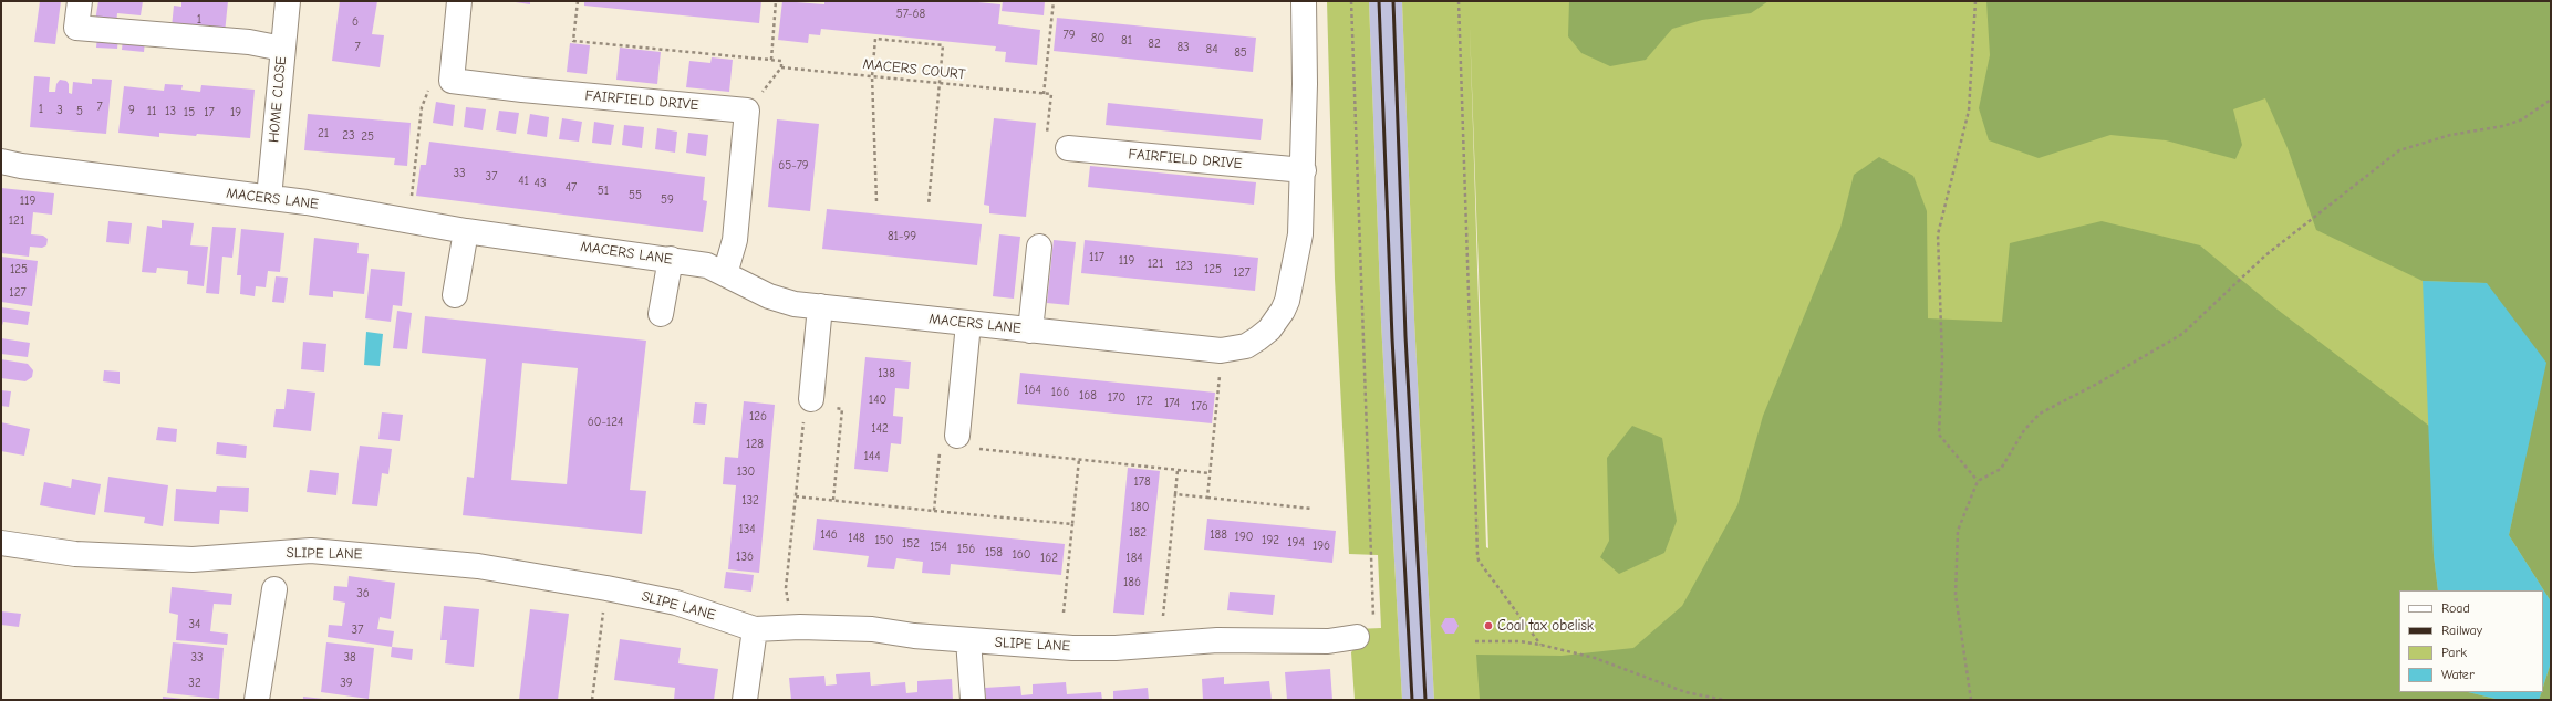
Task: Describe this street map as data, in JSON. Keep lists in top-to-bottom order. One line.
{"streets":{"street":["HOME CLOSE","FAIRFIELD DRIVE","MACERS LANE","SLIPE LANE"],"path":["MACERS COURT"]},"crossings":[["HOME CLOSE","MACERS LANE"],["FAIRFIELD DRIVE","MACERS LANE"]],"places":["Coal tax obelisk"],"house_numbers":["57-68","1","6","79","80","81","82","7","83","84","85","7","1","3","9","5","11","13","15","17","19","21","23","25","65-79","33","37","41","43","47","51","55","59","119","121","81-99","117","119","121","123","125","125","127","127","138","164","166","168","170","140","172","174","176","126","60-124","142","128","144","130","178","132","180","134","182","146","188","190","148","150","192","194","152","196","154","156","158","160","136","162","184","186","36","34","37","33","38","32","39"],"legend":["Road","Railway","Park","Water"]}
